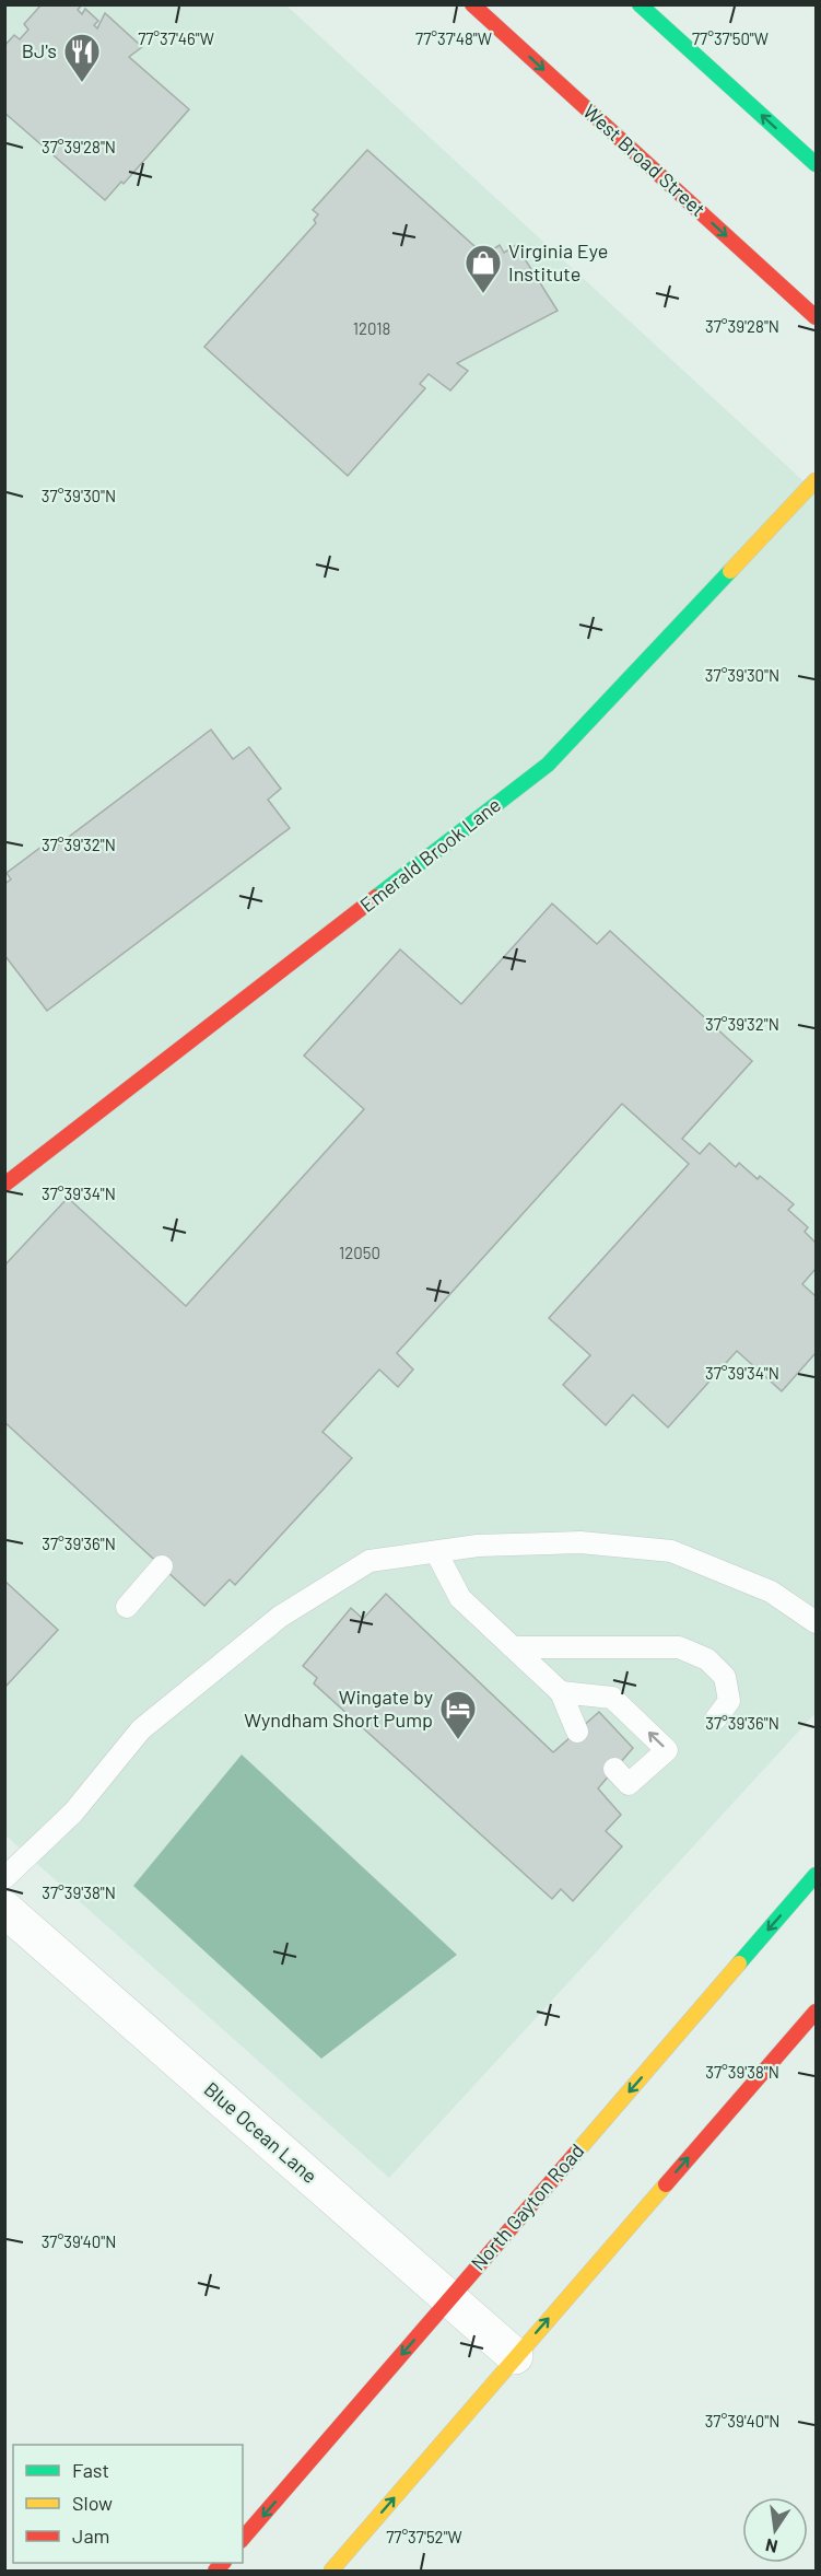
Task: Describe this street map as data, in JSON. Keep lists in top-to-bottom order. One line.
{"streets":{"main road":["West Broad Street","Emerald Brook Lane","North Gayton Road"],"street":["Blue Ocean Lane"]},"crossings":[["Blue Ocean Lane","North Gayton Road"]],"places":{"restaurant":["BJ's"],"shop":["Virginia Eye Institute"],"hotel":["Wingate by Wyndham Short Pump"]},"house_numbers":["12018","12050"],"legend":["Fast","Slow","Jam"],"north":"bottom","coordinates":["77°37'46\"W","77°37'48\"W","77°37'50\"W","37°39'28\"N","37°39'30\"N","37°39'32\"N","37°39'34\"N","37°39'36\"N","37°39'38\"N","37°39'40\"N","77°37'52\"W"]}
